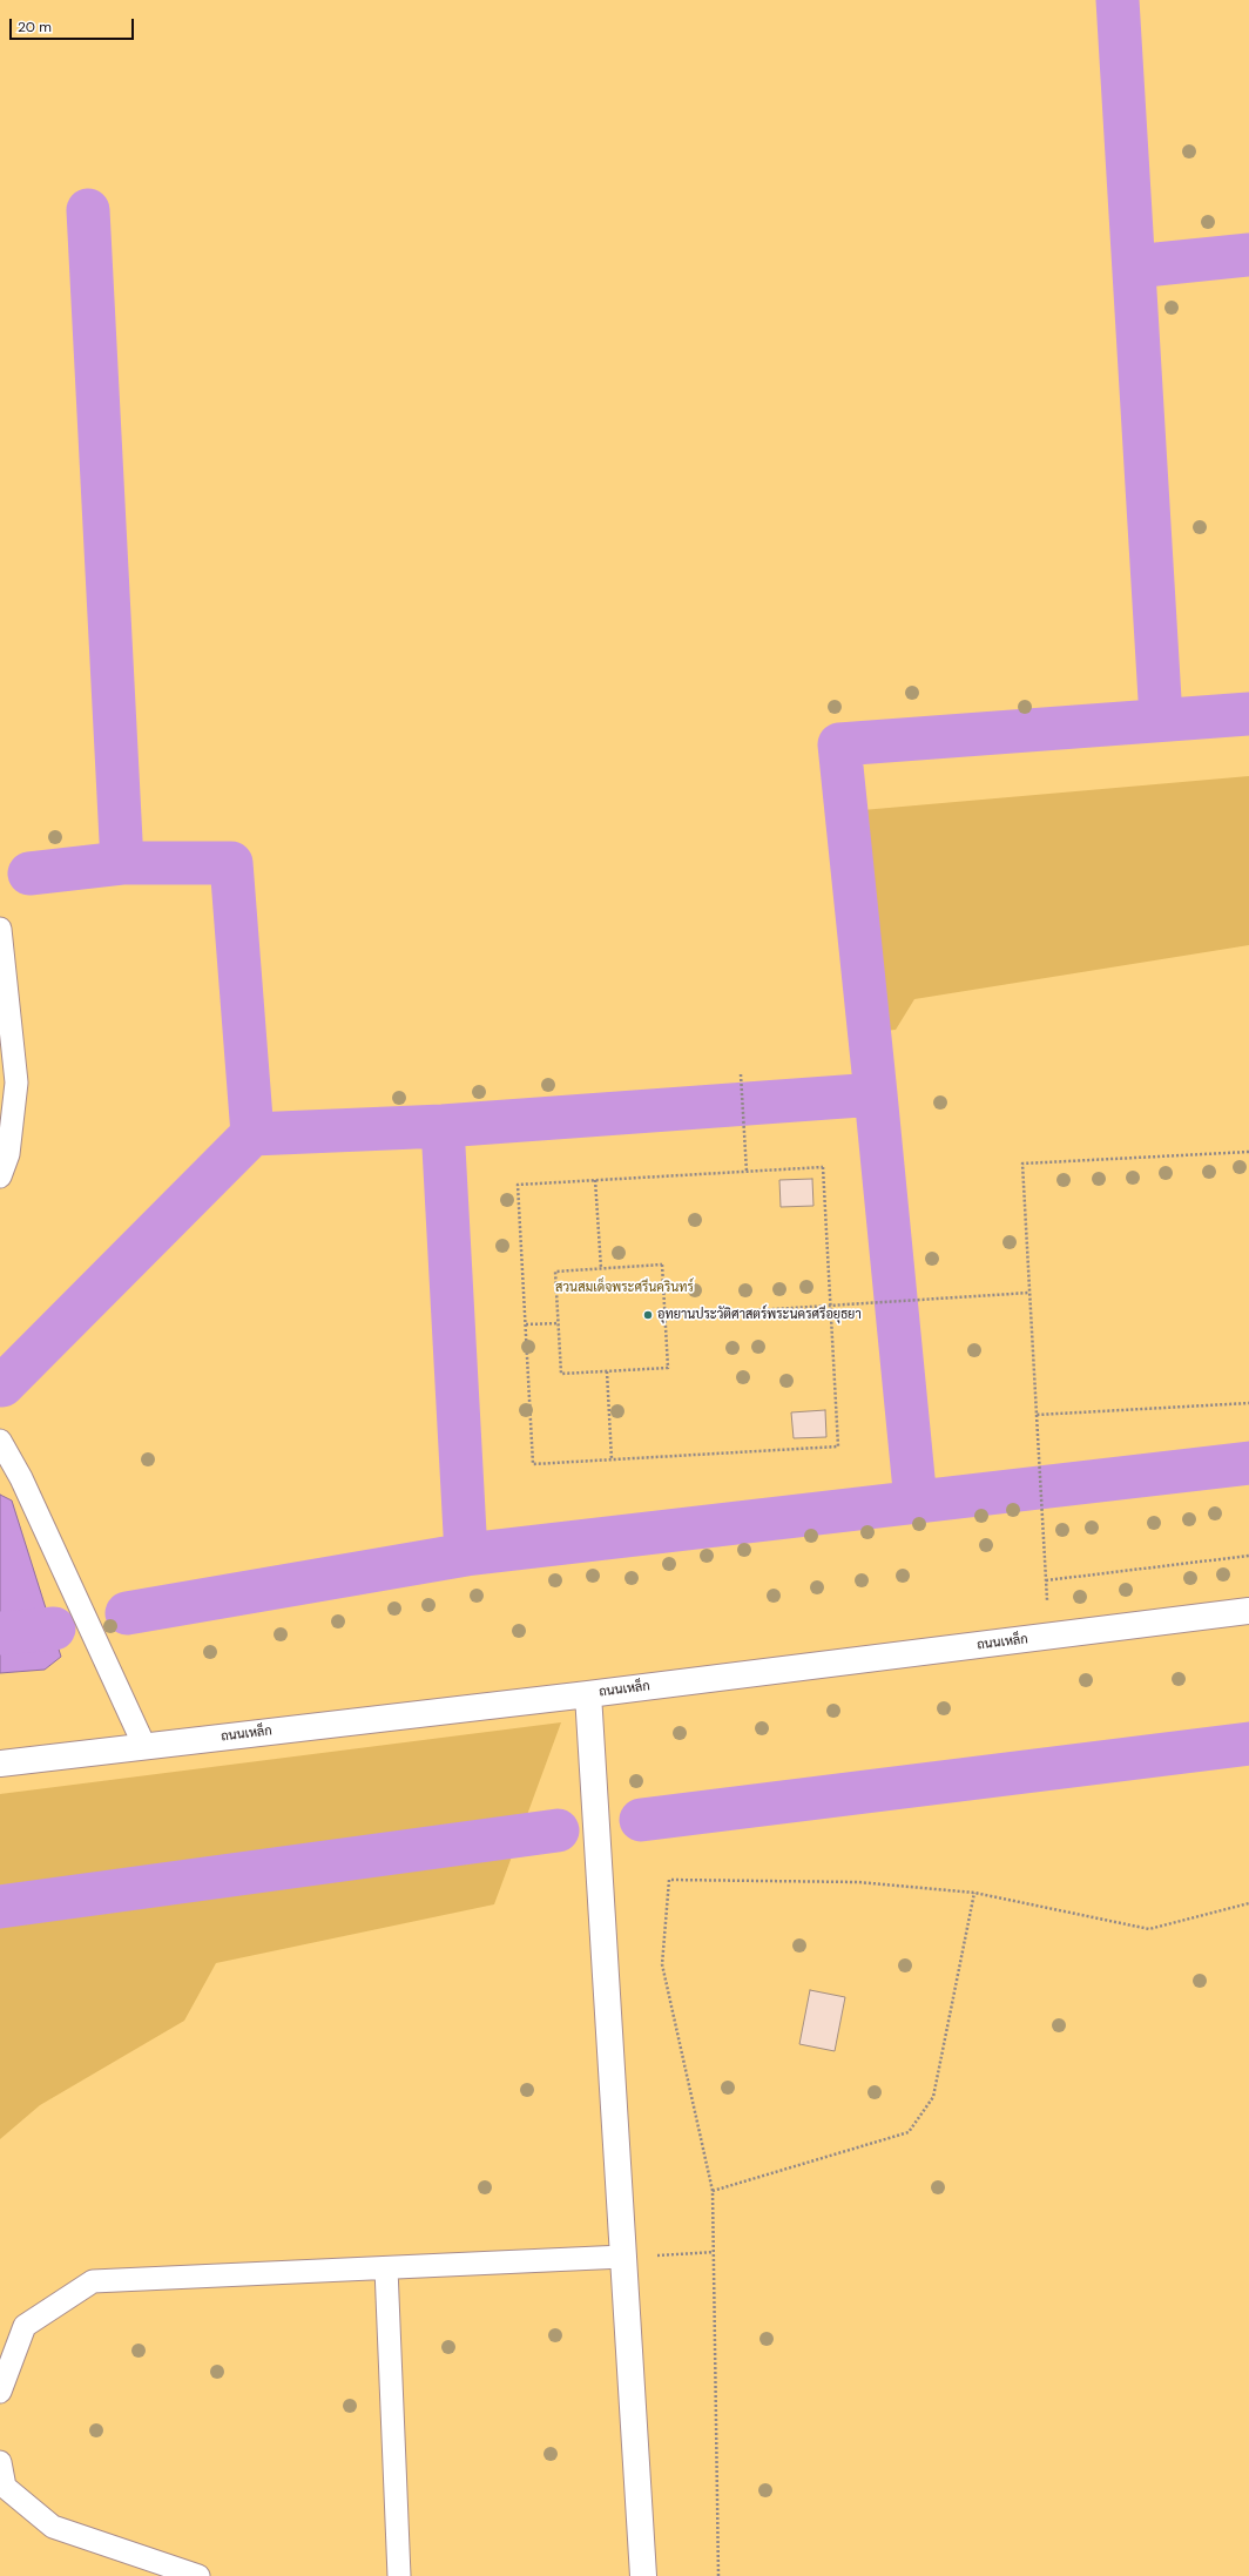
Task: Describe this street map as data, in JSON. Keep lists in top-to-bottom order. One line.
{"streets":{"street":["ถนนเหล็ก"]},"parks":["สวนสมเด็จพระศรีนครินทร์"],"places":["อุทยานประวัติศาสตร์พระนครศรีอยุธยา"],"scale_bar":"20 m"}
